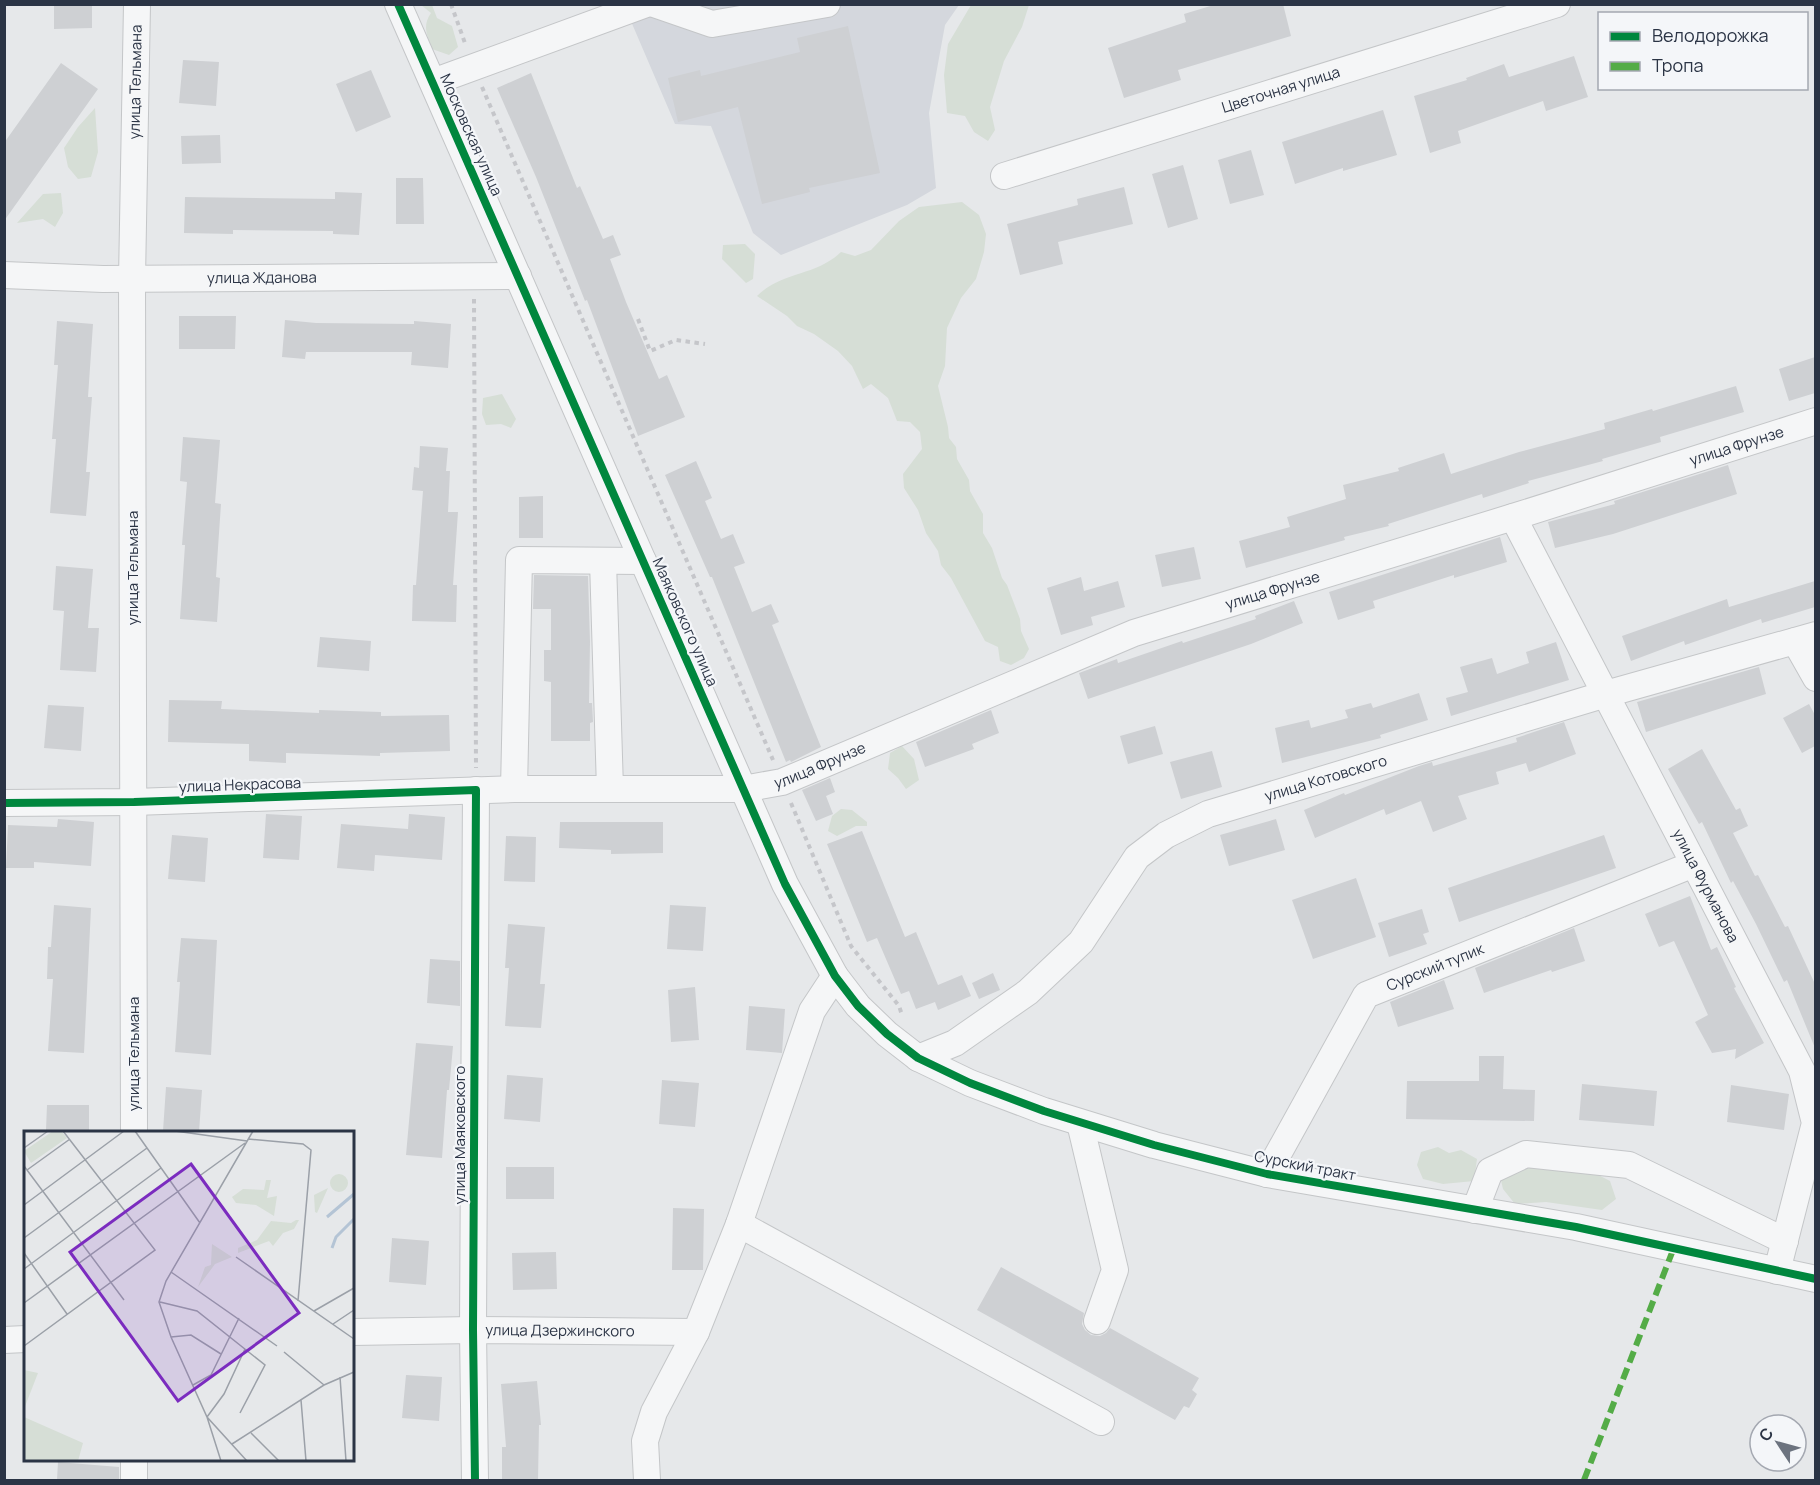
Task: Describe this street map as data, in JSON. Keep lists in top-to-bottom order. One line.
{"streets":{"street":["улица Тельмана","Цветочная улица","Московская улица","улица Жданова","улица Фрунзе","Маяковского улица","улица Котовского","улица Некрасова","улица Фурманова","Сурский тупик","улица Маяковского","Сурский тракт","улица Дзержинского"]},"crossings":[["улица Тельмана","улица Жданова"],["улица Тельмана","улица Некрасова"],["Московская улица","улица Жданова"],["Московская улица","Маяковского улица"],["улица Жданова","Маяковского улица"],["улица Фрунзе","Маяковского улица"],["улица Фрунзе","улица Некрасова"],["улица Фрунзе","улица Фурманова"],["Маяковского улица","улица Некрасова"],["Маяковского улица","Сурский тракт"],["улица Котовского","улица Фурманова"],["улица Котовского","Сурский тракт"],["улица Некрасова","улица Маяковского"],["улица Фурманова","Сурский тупик"],["улица Фурманова","Сурский тракт"],["Сурский тупик","Сурский тракт"],["улица Маяковского","улица Дзержинского"]],"legend":["Велодорожка","Тропа"],"north":"top left"}
